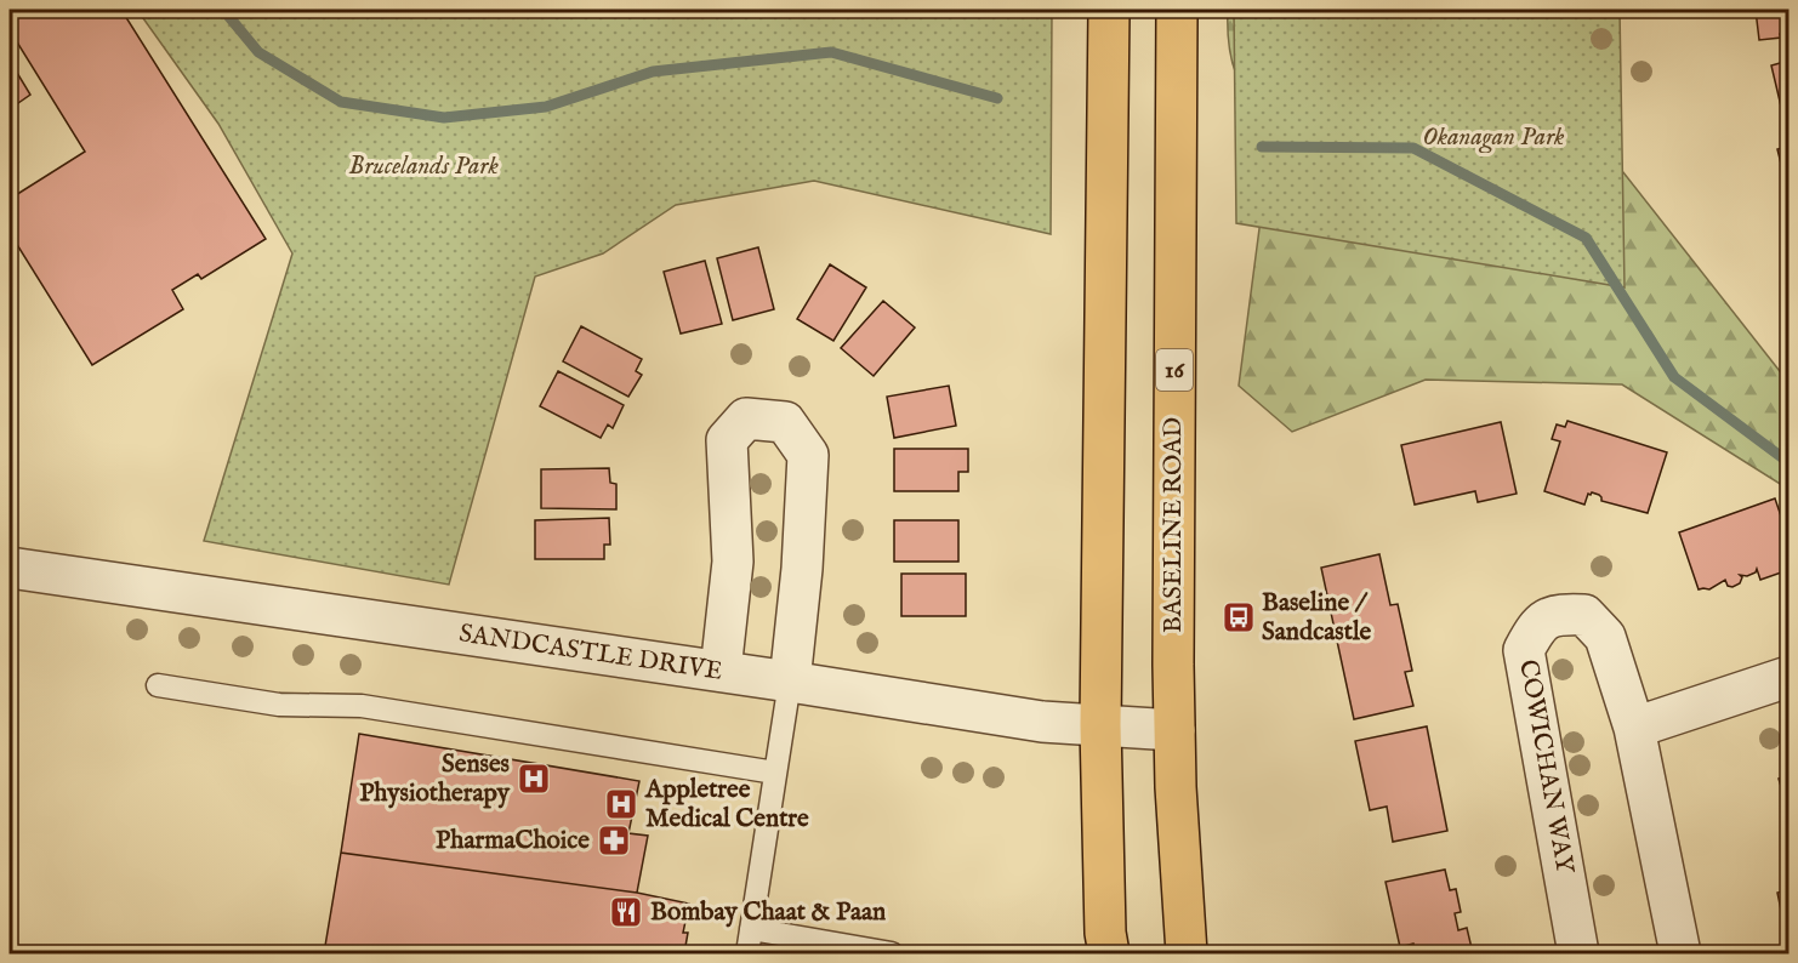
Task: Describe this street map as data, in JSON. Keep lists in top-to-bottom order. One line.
{"streets":{"main road":["16","BASELINE ROAD"],"street":["SANDCASTLE DRIVE","COWICHAN WAY"]},"crossings":[["BASELINE ROAD","SANDCASTLE DRIVE"]],"parks":["Okanagan Park","Brucelands Park"],"places":{"bus stop":["Baseline / Sandcastle"],"hospital":["Senses Physiotherapy","Appletree Medical Centre"],"pharmacy":["PharmaChoice"],"restaurant":["Bombay Chaat & Paan"]}}
